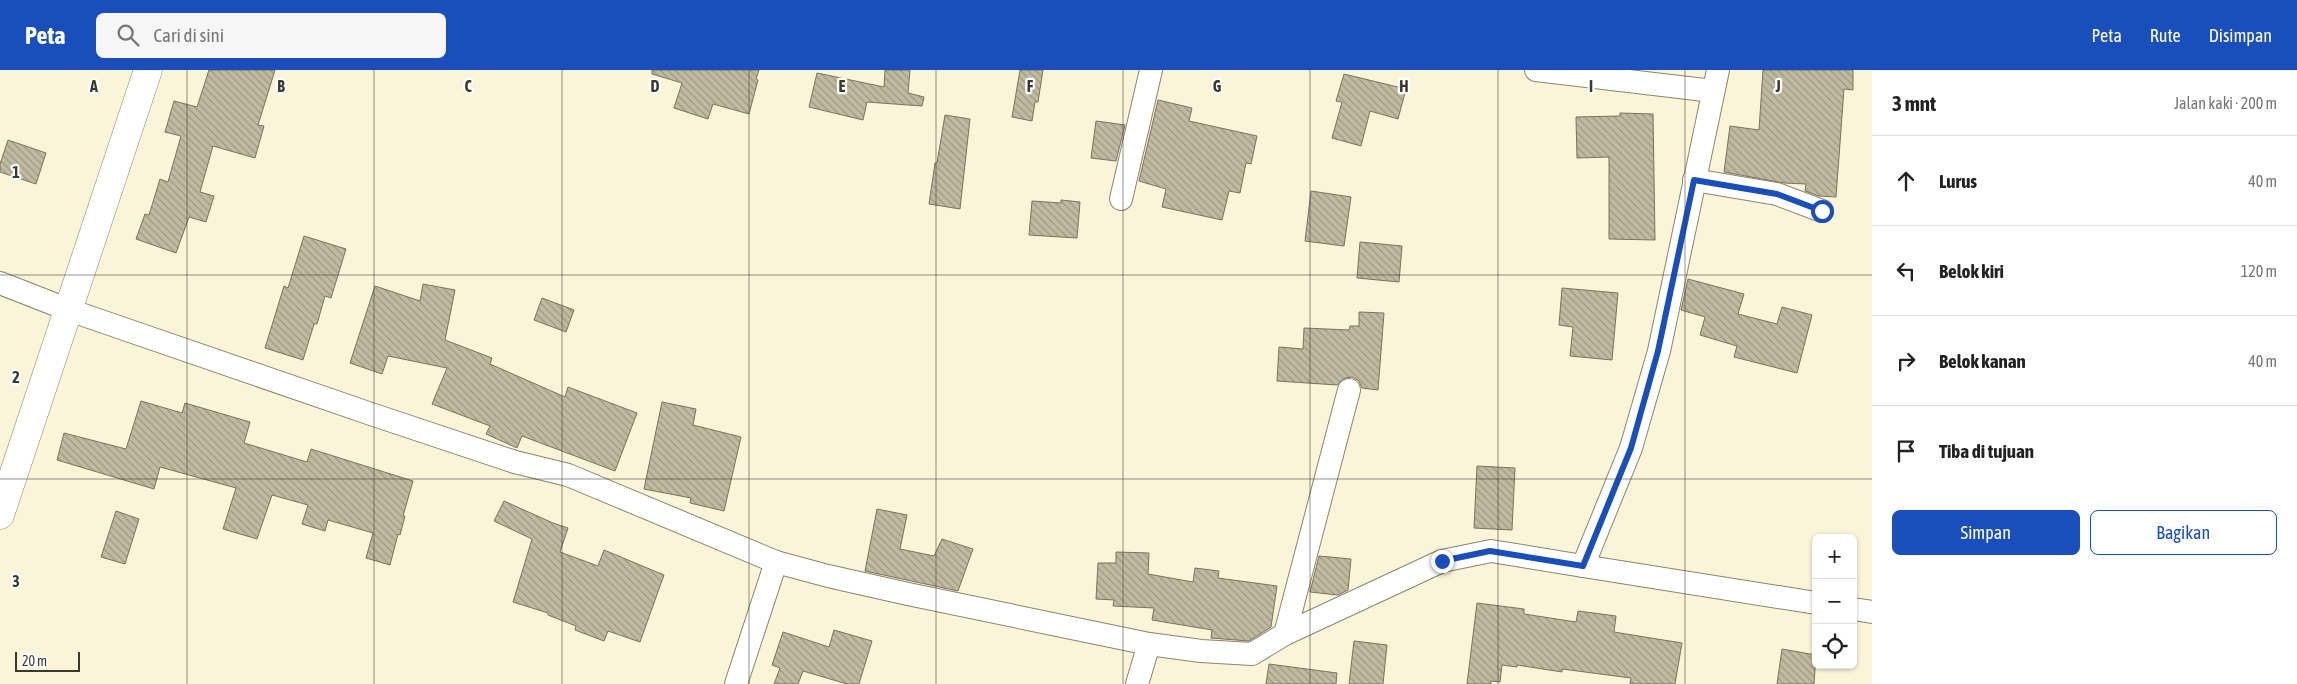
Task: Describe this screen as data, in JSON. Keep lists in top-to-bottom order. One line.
{"scale_bar":"20 m","page":{"header":"Peta","search":"Cari di sini","nav":["Peta","Rute","Disimpan"],"heading":["3 mnt","Jalan kaki · 200 m"],"list":[["Lurus","40 m"],["Belok kiri","120 m"],["Belok kanan","40 m"],"Tiba di tujuan"],"buttons":["Simpan","Bagikan"],"map_buttons":["+","−"],"scale":"20 m"},"grid":{"columns":["A","B","C","D","E","F","G","H","I","J"],"rows":["1","2","3"]}}
